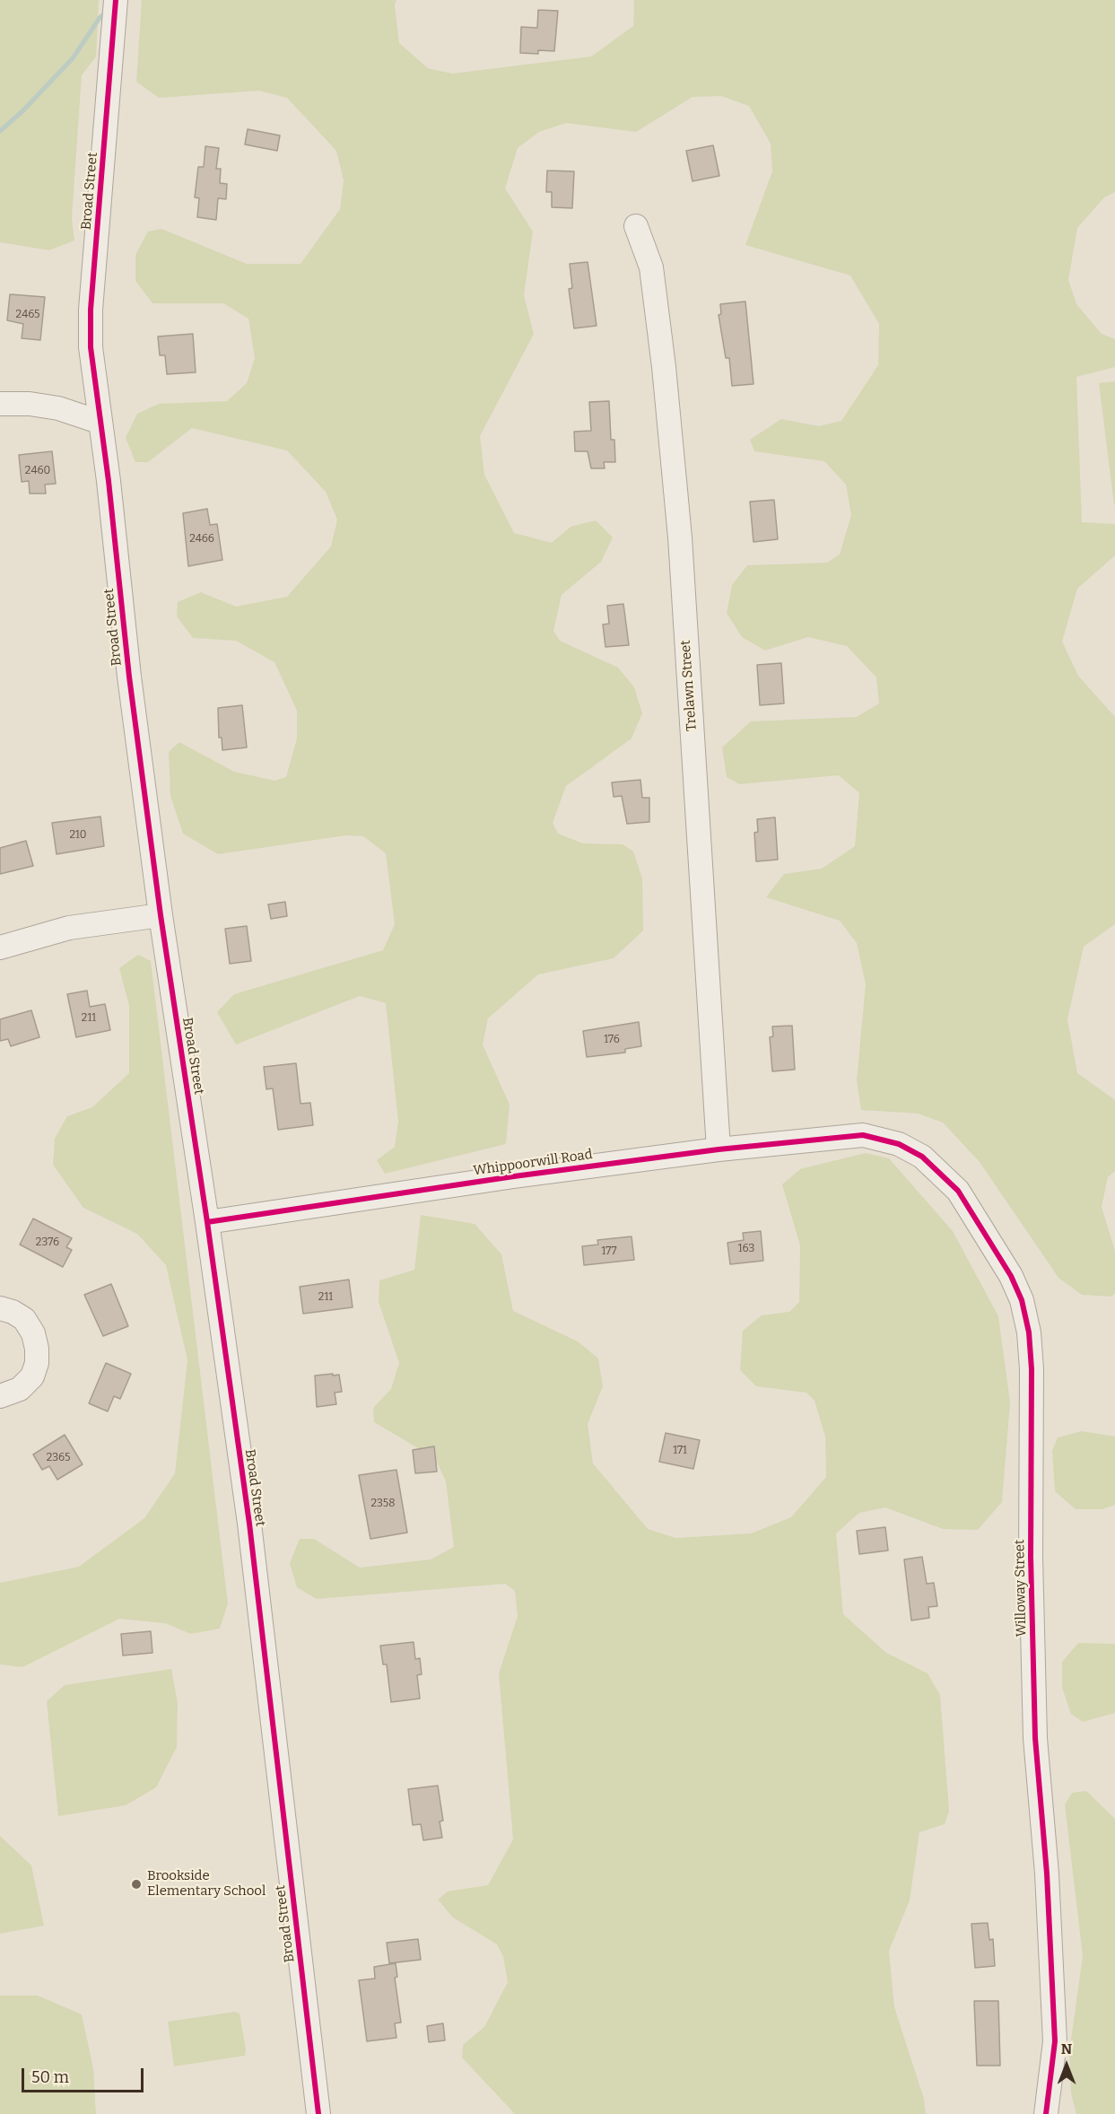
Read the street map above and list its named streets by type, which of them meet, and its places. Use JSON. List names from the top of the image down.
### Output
{
  "streets": {
    "street": [
      "Broad Street",
      "Trelawn Street",
      "Whippoorwill Road",
      "Willoway Street"
    ]
  },
  "crossings": [
    ["Broad Street", "Whippoorwill Road"],
    ["Trelawn Street", "Whippoorwill Road"],
    ["Whippoorwill Road", "Willoway Street"]
  ],
  "places": ["Brookside Elementary School"],
  "house_numbers": [
    "2465",
    "2460",
    "2466",
    "210",
    "211",
    "176",
    "2376",
    "163",
    "177",
    "211",
    "171",
    "2365",
    "2358"
  ],
  "scale_bar": "50 m",
  "north": "top"
}
